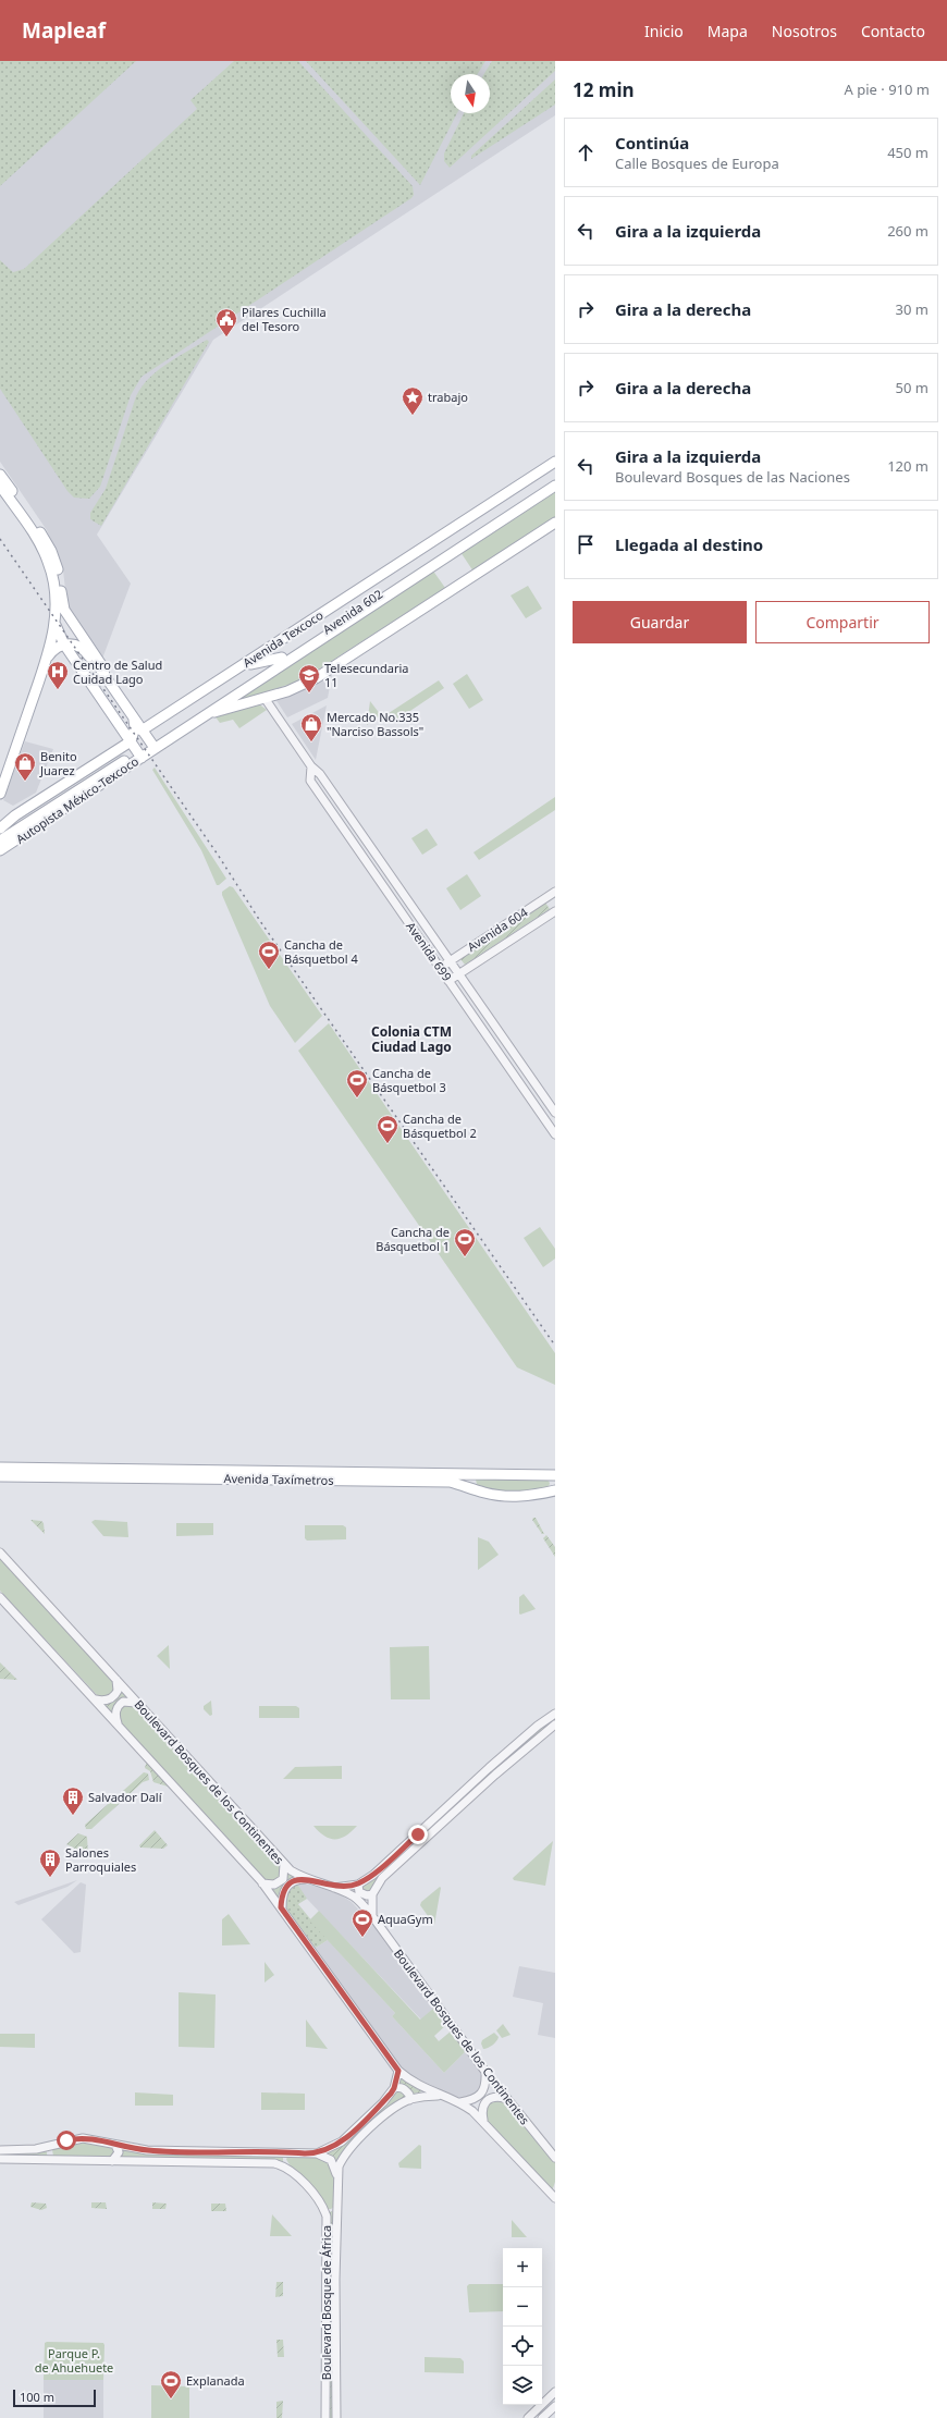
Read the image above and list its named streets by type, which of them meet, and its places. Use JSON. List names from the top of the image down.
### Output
{
  "streets": {
    "main road": [
      "Avenida 602",
      "Avenida Texcoco",
      "Autopista México-Texcoco",
      "Avenida Taxímetros"
    ],
    "street": [
      "Avenida 604",
      "Avenida 699",
      "Boulevard Bosques de los Continentes",
      "Boulevard Bosque de África"
    ]
  },
  "crossings": [
    ["Avenida 602", "Autopista México-Texcoco"],
    ["Avenida 602", "Avenida 699"],
    ["Avenida 604", "Avenida 699"]
  ],
  "districts": ["Colonia CTM Ciudad Lago"],
  "parks": ["Parque P. de Ahuehuete"],
  "places": {
    "public building": ["Pilares Cuchilla del Tesoro"],
    "place": ["trabajo"],
    "hospital": ["Centro de Salud Cuidad Lago"],
    "school or university": ["Telesecundaria 11"],
    "shop": ["Mercado No.335 \"Narciso Bassols\"", "Benito Juarez"],
    "sports": [
      "Cancha de Básquetbol 4",
      "Cancha de Básquetbol 3",
      "Cancha de Básquetbol 2",
      "Cancha de Básquetbol 1",
      "AquaGym",
      "Explanada"
    ],
    "building": ["Salvador Dalí", "Salones Parroquiales"]
  },
  "scale_bar": "100 m",
  "north": "bottom",
  "page": {
    "header": "Mapleaf",
    "nav": [
      "Inicio",
      "Mapa",
      "Nosotros",
      "Contacto"
    ],
    "heading": ["12 min", "A pie · 910 m"],
    "list": [
      ["Continúa", "Calle Bosques de Europa", "450 m"],
      ["Gira a la izquierda", "260 m"],
      ["Gira a la derecha", "30 m"],
      ["Gira a la derecha", "50 m"],
      ["Gira a la izquierda", "Boulevard Bosques de las Naciones", "120 m"],
      "Llegada al destino"
    ],
    "buttons": ["Guardar", "Compartir"],
    "map_buttons": ["+", "−"],
    "scale": "100 m"
  }
}
